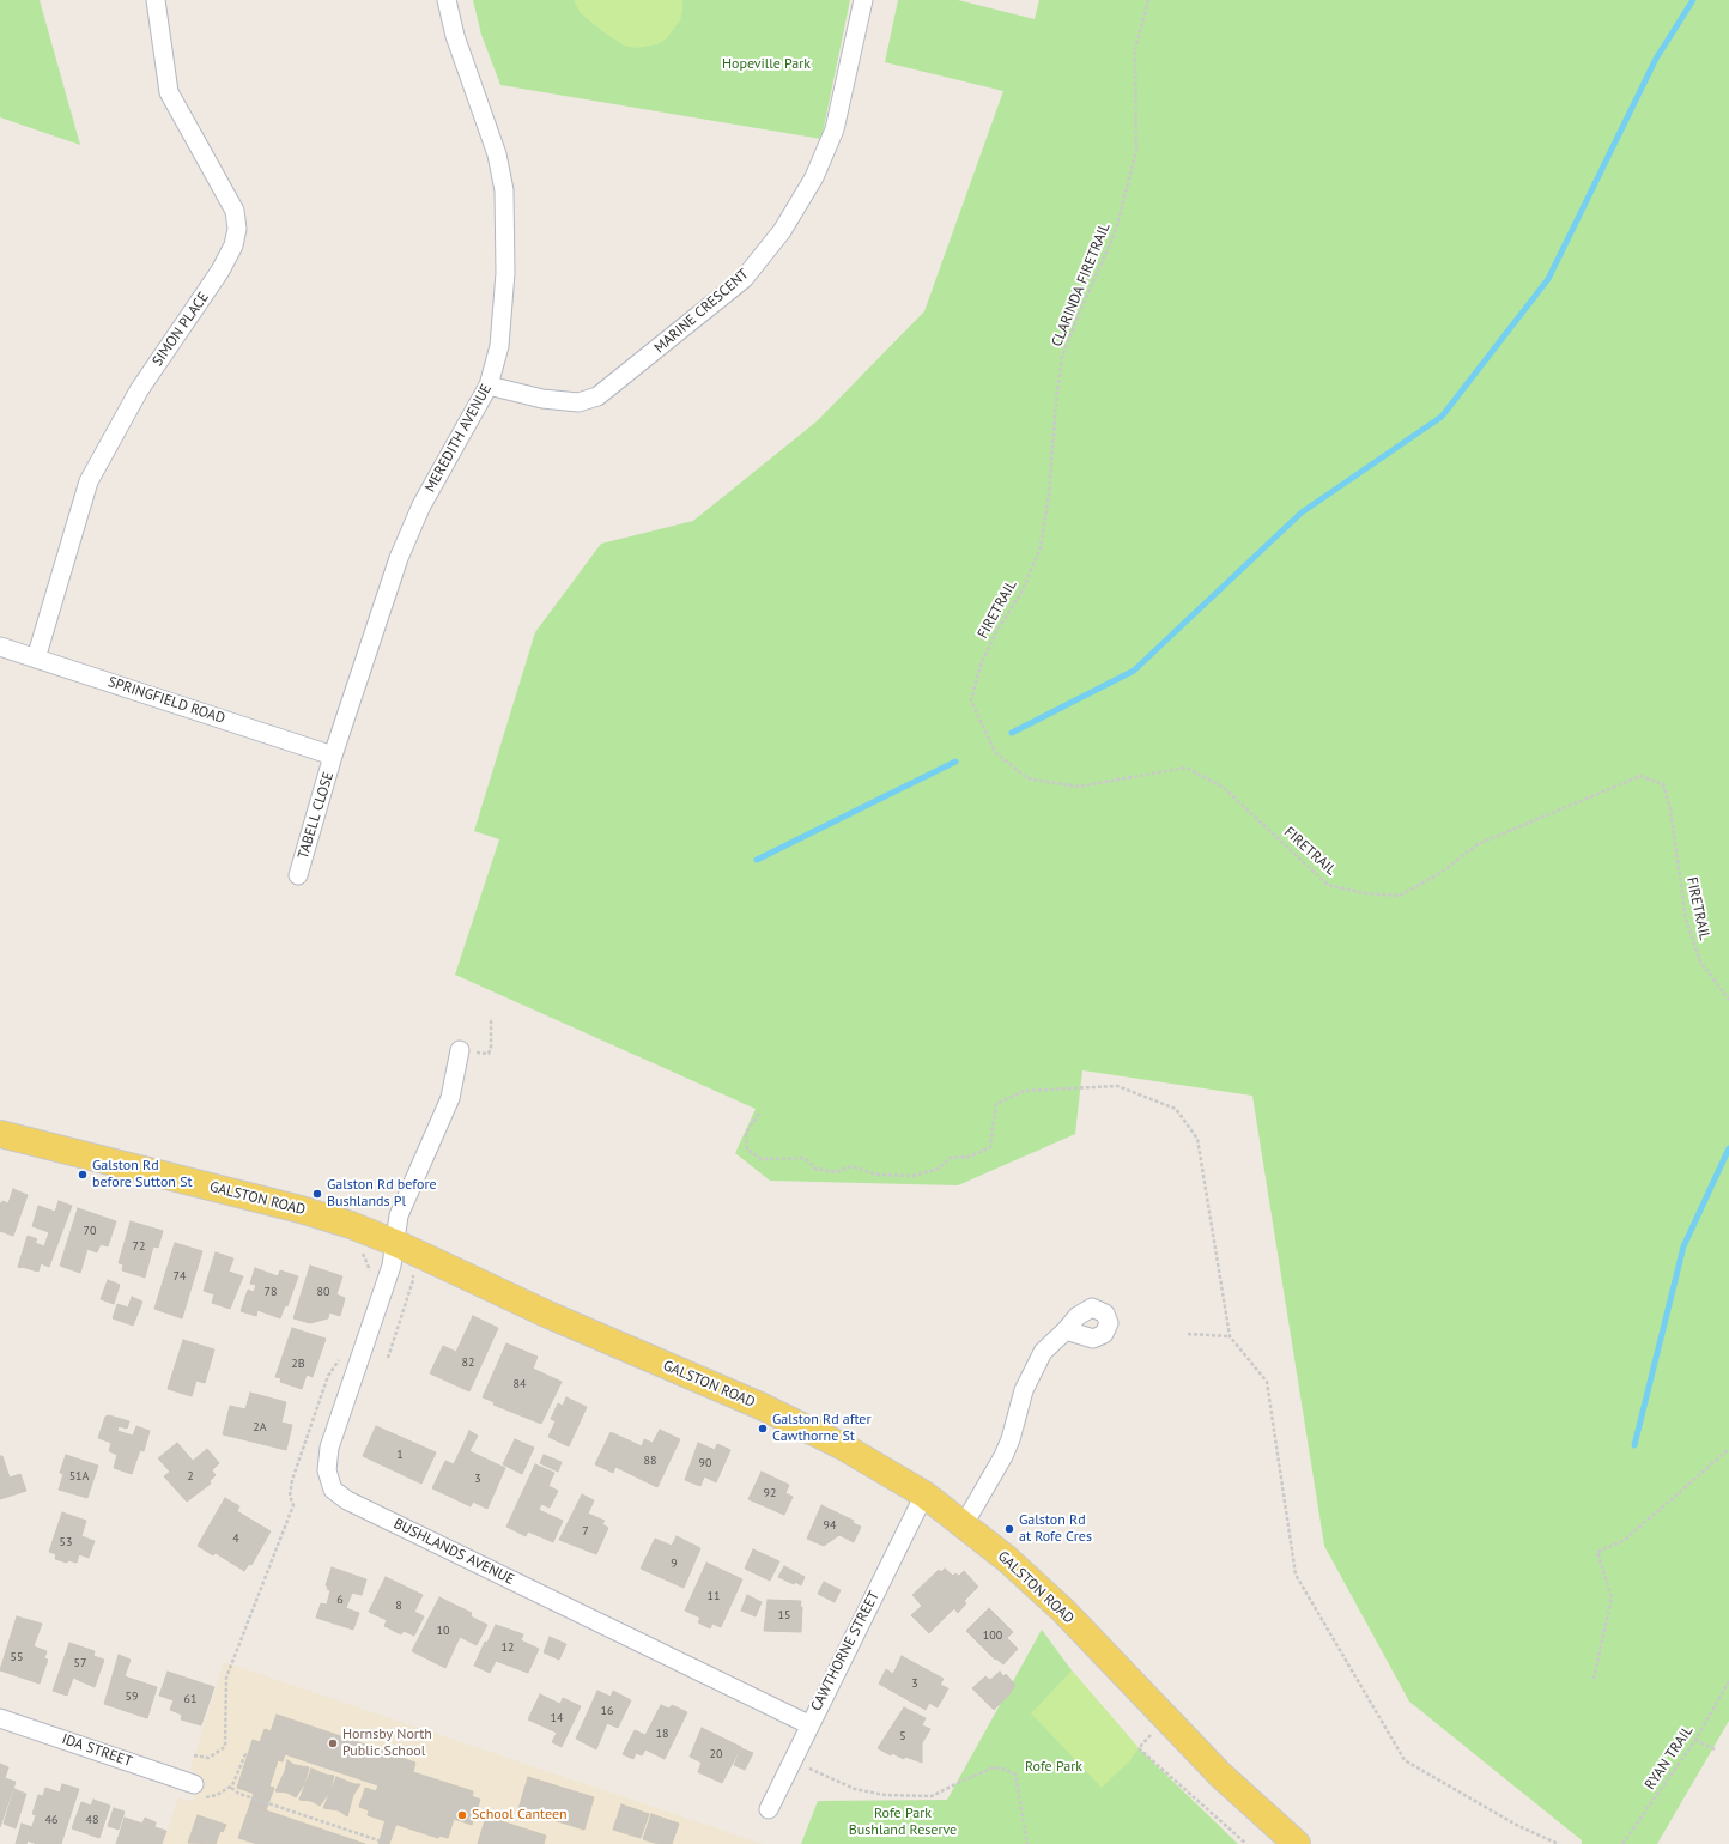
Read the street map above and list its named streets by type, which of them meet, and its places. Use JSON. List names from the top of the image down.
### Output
{
  "streets": {
    "main road": ["GALSTON ROAD"],
    "street": [
      "MARINE CRESCENT",
      "SIMON PLACE",
      "MEREDITH AVENUE",
      "SPRINGFIELD ROAD",
      "TABELL CLOSE",
      "BUSHLANDS AVENUE",
      "CAWTHORNE STREET",
      "IDA STREET"
    ],
    "path": ["CLARINDA FIRETRAIL", "FIRETRAIL", "RYAN TRAIL"]
  },
  "crossings": [
    ["CLARINDA FIRETRAIL", "FIRETRAIL"],
    ["MARINE CRESCENT", "MEREDITH AVENUE"],
    ["SIMON PLACE", "SPRINGFIELD ROAD"],
    ["MEREDITH AVENUE", "SPRINGFIELD ROAD"],
    ["MEREDITH AVENUE", "TABELL CLOSE"],
    ["SPRINGFIELD ROAD", "TABELL CLOSE"],
    ["GALSTON ROAD", "BUSHLANDS AVENUE"],
    ["GALSTON ROAD", "CAWTHORNE STREET"],
    ["BUSHLANDS AVENUE", "CAWTHORNE STREET"]
  ],
  "parks": ["Hopeville Park", "Rofe Park", "Rofe Park Bushland Reserve"],
  "places": [
    "Galston Rd before Sutton St",
    "Galston Rd before Bushlands Pl",
    "Galston Rd after Cawthorne St",
    "Galston Rd at Rofe Cres",
    "Hornsby North Public School",
    "School Canteen"
  ],
  "house_numbers": [
    "70",
    "72",
    "74",
    "78",
    "80",
    "82",
    "2B",
    "84",
    "2A",
    "1",
    "88",
    "90",
    "51A",
    "2",
    "3",
    "92",
    "94",
    "7",
    "4",
    "53",
    "9",
    "11",
    "6",
    "8",
    "15",
    "10",
    "100",
    "12",
    "55",
    "57",
    "3",
    "59",
    "61",
    "16",
    "14",
    "18",
    "5",
    "20",
    "46",
    "48"
  ]
}
